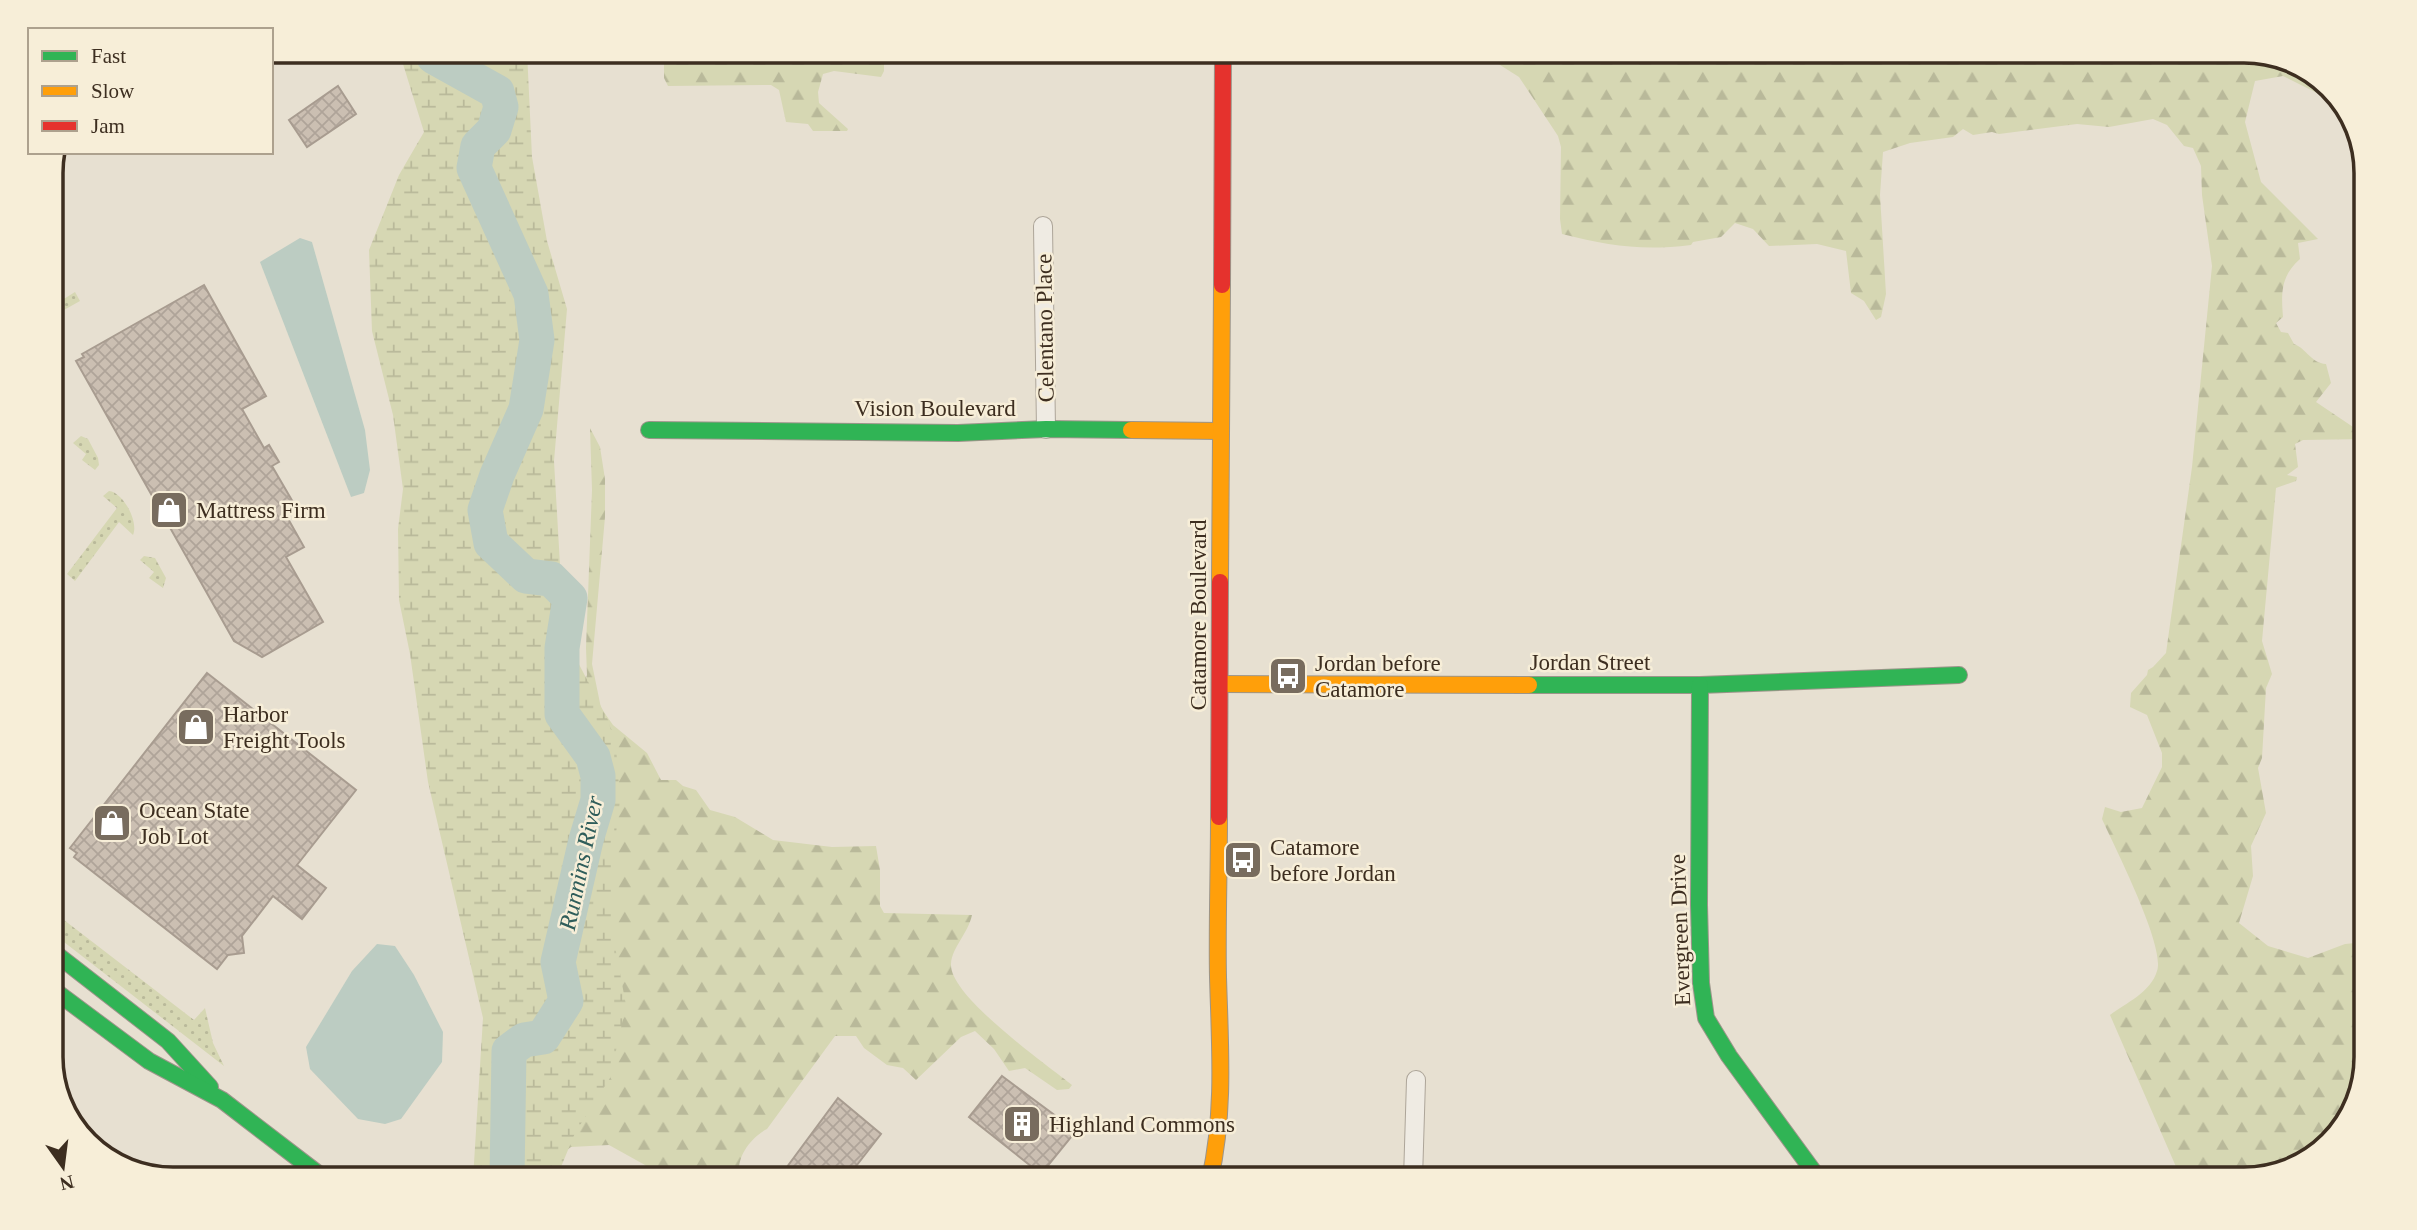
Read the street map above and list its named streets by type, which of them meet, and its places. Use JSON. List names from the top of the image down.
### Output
{
  "streets": {
    "street": [
      "Celentano Place",
      "Vision Boulevard",
      "Catamore Boulevard",
      "Jordan Street",
      "Evergreen Drive"
    ]
  },
  "crossings": [
    ["Celentano Place", "Vision Boulevard"],
    ["Vision Boulevard", "Catamore Boulevard"],
    ["Catamore Boulevard", "Jordan Street"],
    ["Jordan Street", "Evergreen Drive"]
  ],
  "water": ["Runnins River"],
  "places": {
    "shop": ["Mattress Firm", "Harbor Freight Tools", "Ocean State Job Lot"],
    "bus stop": ["Jordan before Catamore", "Catamore before Jordan"],
    "building": ["Highland Commons"]
  },
  "legend": ["Fast", "Slow", "Jam"],
  "north": "bottom"
}
